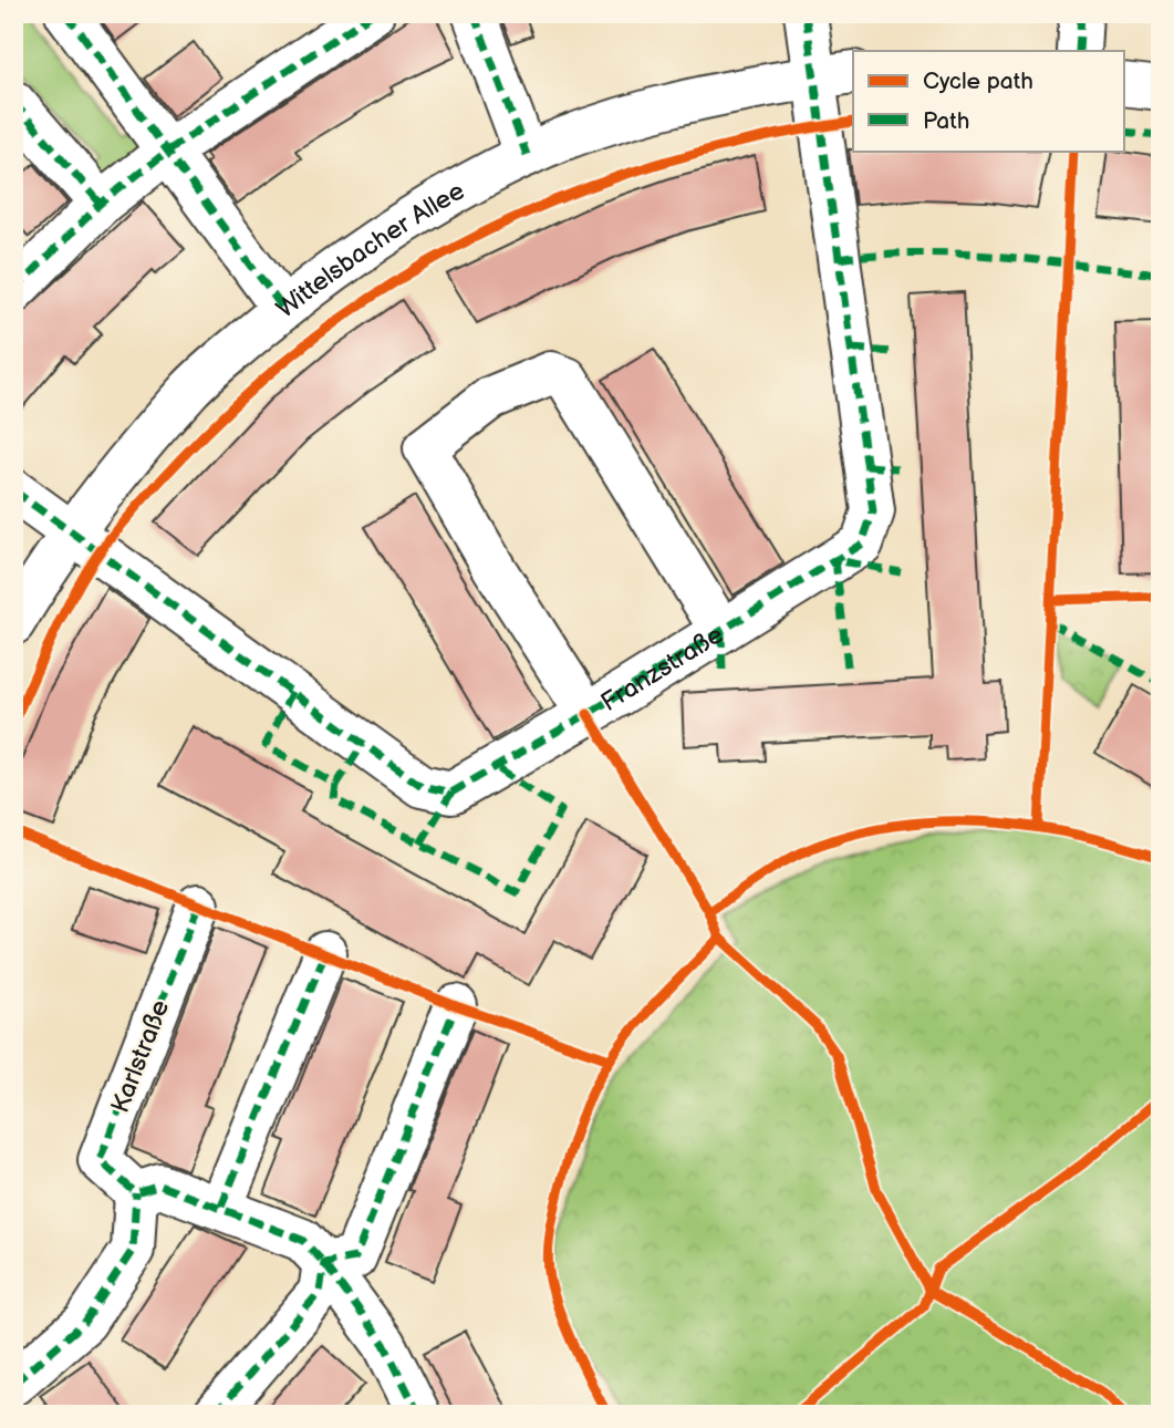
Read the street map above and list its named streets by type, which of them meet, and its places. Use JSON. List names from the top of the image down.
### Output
{
  "streets": {
    "street": ["Wittelsbacher Allee", "Franzstraße", "Karlstraße"]
  },
  "crossings": [
    ["Wittelsbacher Allee", "Franzstraße"]
  ],
  "legend": ["Cycle path", "Path"]
}
